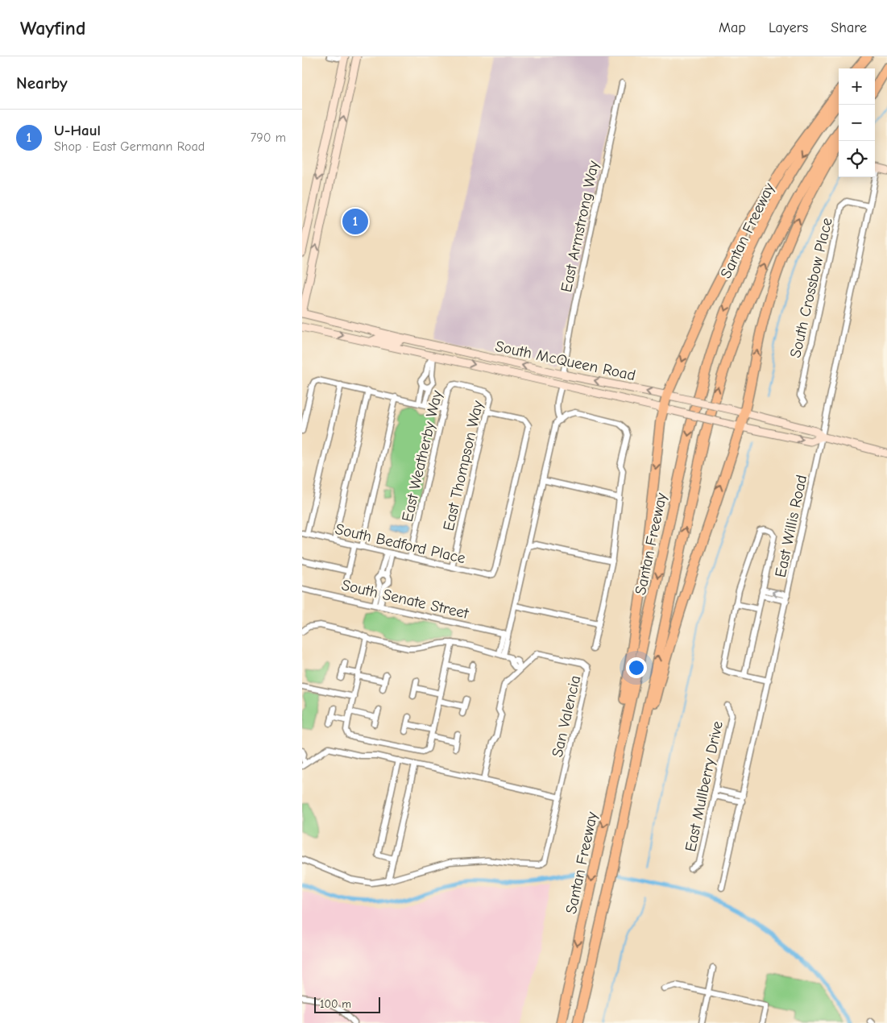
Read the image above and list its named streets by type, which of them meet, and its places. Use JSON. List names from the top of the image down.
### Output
{
  "streets": {
    "highway": ["Santan Freeway"],
    "main road": ["South McQueen Road"],
    "street": [
      "East Armstrong Way",
      "South Crossbow Place",
      "East Weatherby Way",
      "East Thompson Way",
      "East Willis Road",
      "South Bedford Place",
      "South Senate Street",
      "San Valencia",
      "East Mullberry Drive"
    ]
  },
  "crossings": [
    ["East Armstrong Way", "South McQueen Road"],
    ["South Crossbow Place", "East Willis Road"],
    ["South McQueen Road", "East Willis Road"],
    ["East Weatherby Way", "East Thompson Way"],
    ["East Weatherby Way", "South Bedford Place"],
    ["East Thompson Way", "South Bedford Place"]
  ],
  "scale_bar": "100 m",
  "page": {
    "header": "Wayfind",
    "nav": ["Map", "Layers", "Share"],
    "heading": "Nearby",
    "map_buttons": ["+", "−"],
    "list": [
      {
        "mark": "1",
        "name": "U-Haul",
        "note": "Shop · East Germann Road",
        "value": "790 m"
      }
    ],
    "pins": "1",
    "scale": "100 m"
  }
}
